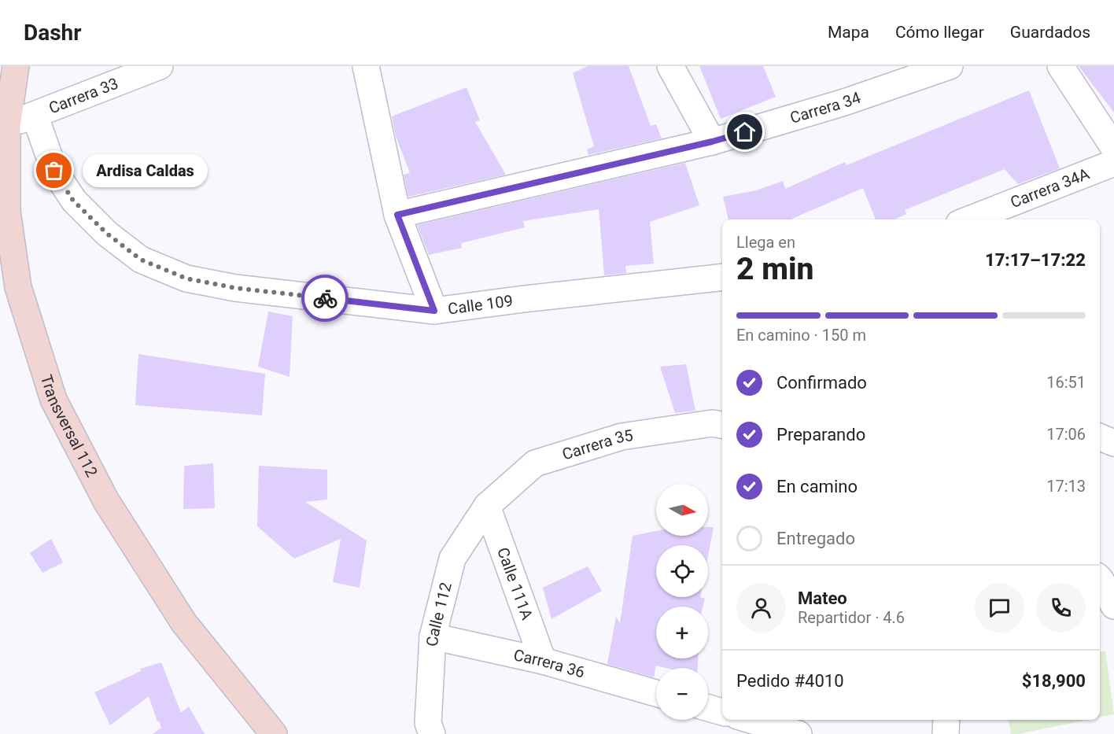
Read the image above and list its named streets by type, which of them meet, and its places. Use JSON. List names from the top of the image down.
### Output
{
  "streets": {
    "main road": ["Transversal 112"],
    "street": [
      "Carrera 33",
      "Carrera 34",
      "Carrera 34A",
      "Calle 109",
      "Carrera 35",
      "Calle 111A",
      "Calle 112",
      "Carrera 36"
    ]
  },
  "crossings": [
    ["Carrera 33", "Calle 109"],
    ["Carrera 33", "Transversal 112"],
    ["Carrera 35", "Calle 111A"],
    ["Carrera 35", "Calle 112"],
    ["Calle 111A", "Calle 112"],
    ["Calle 111A", "Carrera 36"],
    ["Calle 112", "Carrera 36"]
  ],
  "places": ["Ardisa Caldas"],
  "north": "right",
  "page": {
    "header": "Dashr",
    "nav": ["Mapa", "Cómo llegar", "Guardados"],
    "bubble": "Ardisa Caldas",
    "heading": ["2 min", "Llega en", "17:17–17:22"],
    "panel": [
      "Mateo",
      "Repartidor · 4.6",
      "Pedido #4010",
      "$18,900"
    ],
    "bar": "En camino · 150 m",
    "list": [
      ["Confirmado", "16:51"],
      ["Preparando", "17:06"],
      ["En camino", "17:13"],
      "Entregado"
    ],
    "map_buttons": ["+", "−"]
  }
}
